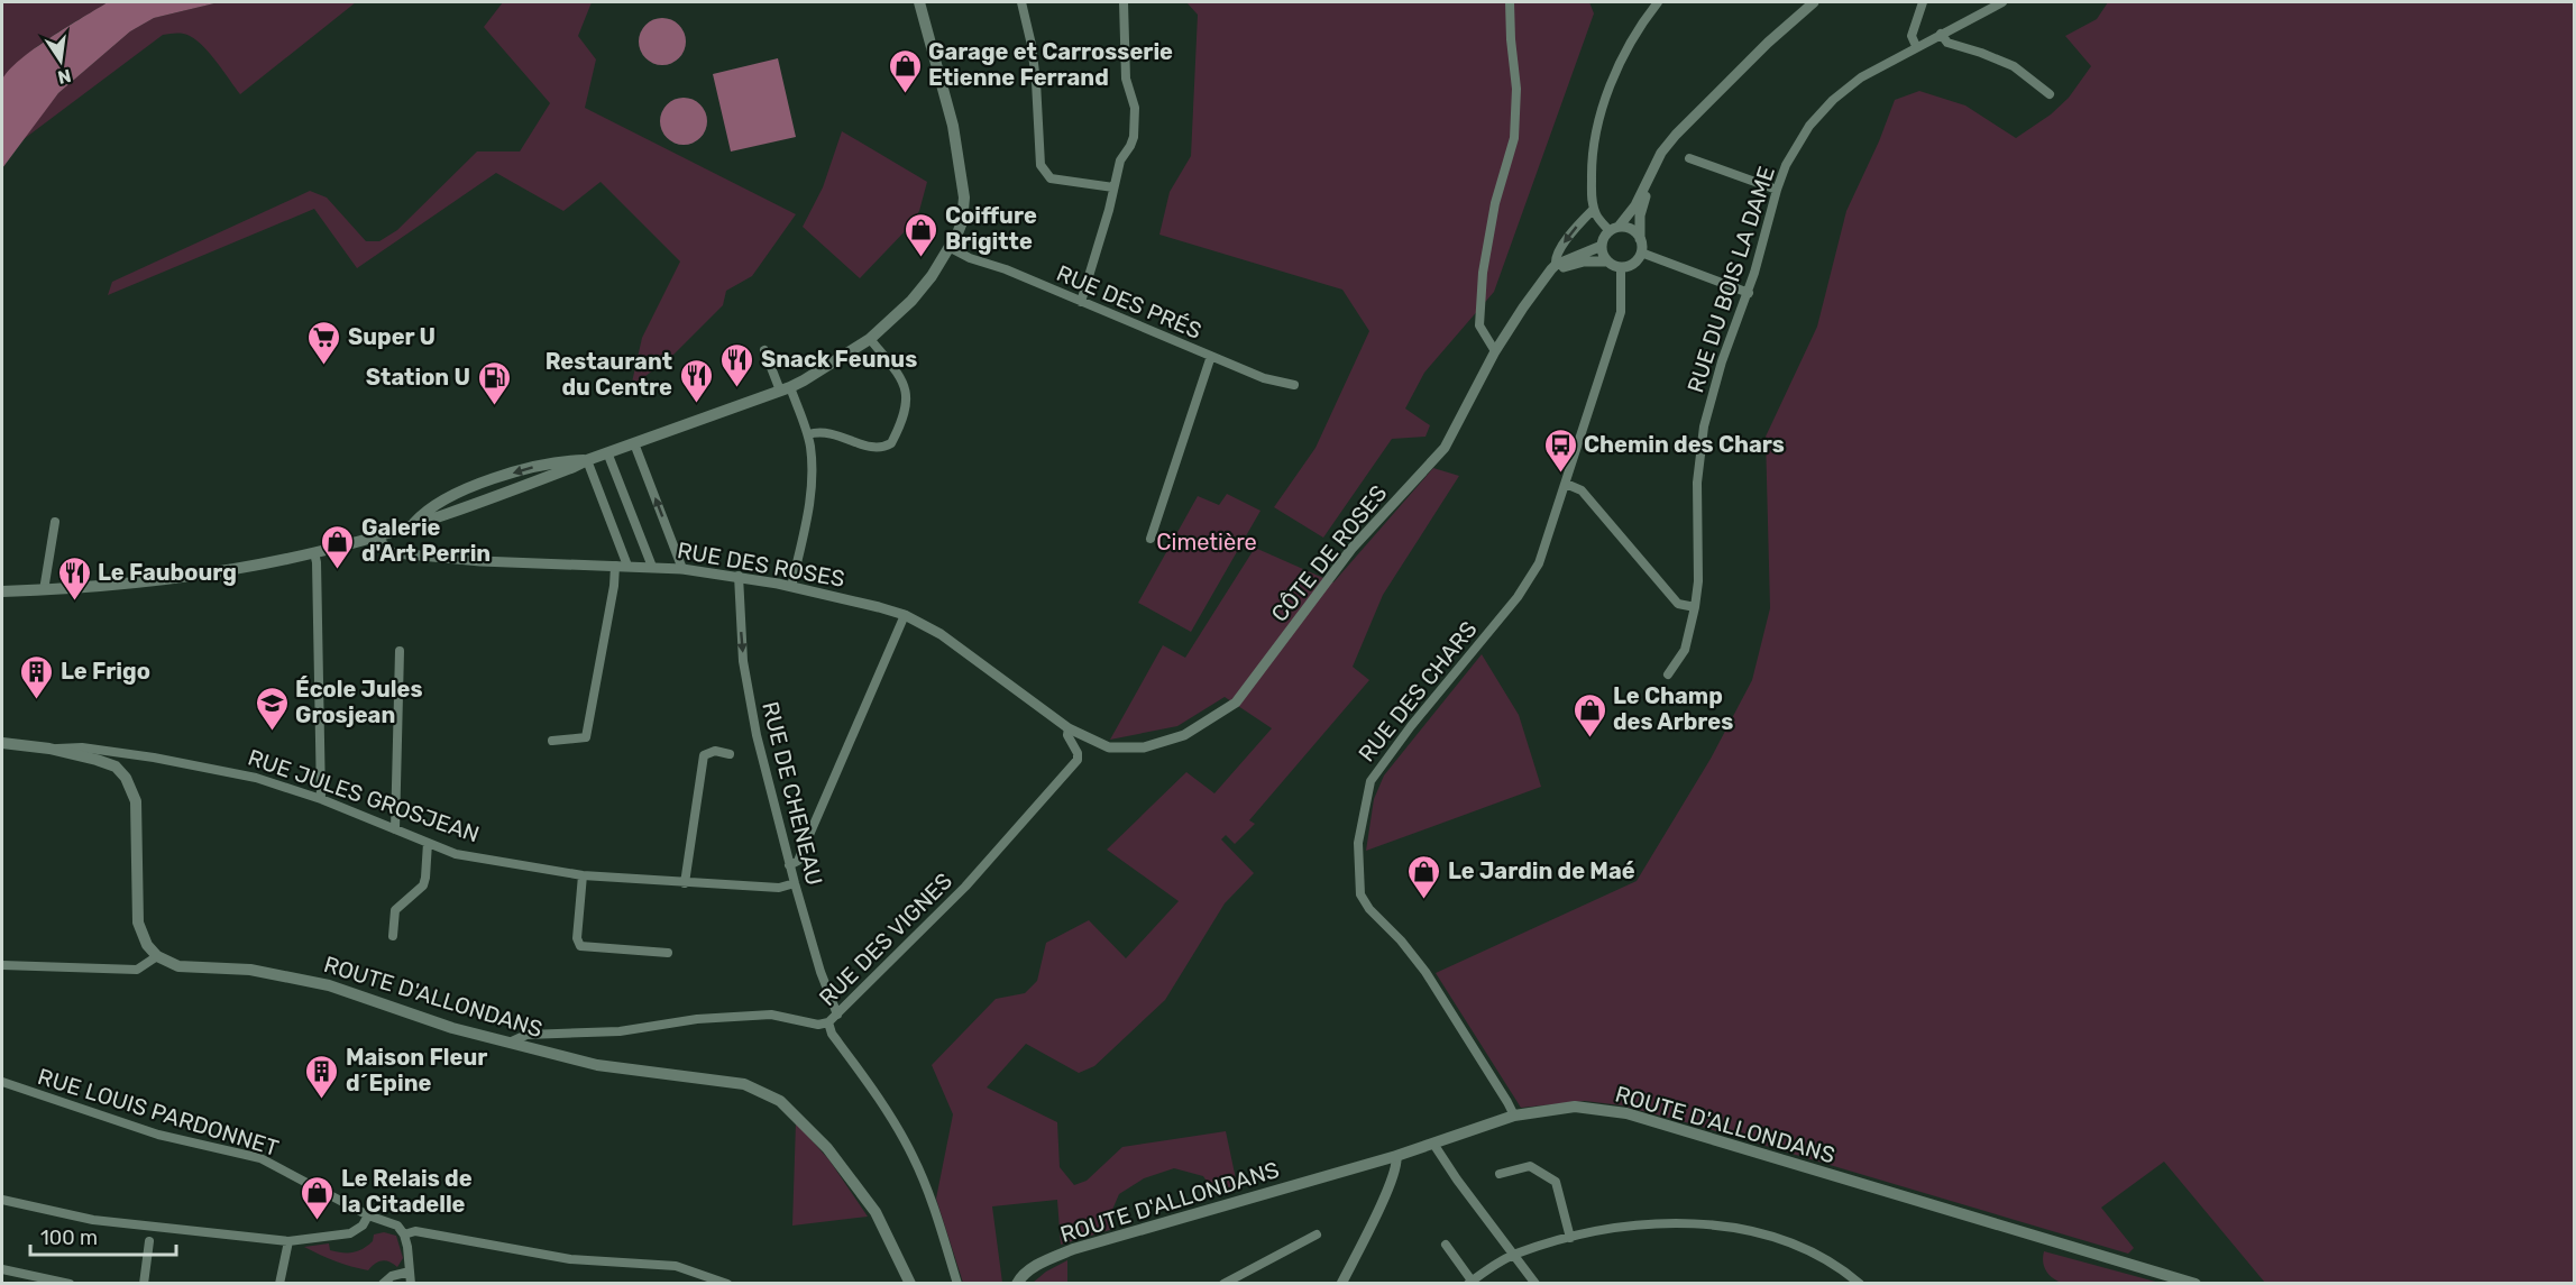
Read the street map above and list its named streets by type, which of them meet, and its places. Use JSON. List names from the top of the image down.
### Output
{
  "streets": {
    "main road": ["RUE JULES GROSJEAN", "ROUTE D'ALLONDANS"],
    "street": [
      "RUE DU BOIS LA DAME",
      "RUE DES PRÉS",
      "CÔTE DE ROSES",
      "RUE DES ROSES",
      "RUE DES CHARS",
      "RUE DE CHENEAU",
      "RUE DES VIGNES",
      "RUE LOUIS PARDONNET"
    ]
  },
  "crossings": [
    ["CÔTE DE ROSES", "RUE DES ROSES"],
    ["CÔTE DE ROSES", "RUE DES CHARS"],
    ["CÔTE DE ROSES", "RUE DES VIGNES"],
    ["RUE DES ROSES", "RUE DE CHENEAU"],
    ["RUE DES ROSES", "RUE DES VIGNES"],
    ["RUE DES CHARS", "ROUTE D'ALLONDANS"],
    ["RUE DE CHENEAU", "RUE JULES GROSJEAN"],
    ["RUE DE CHENEAU", "RUE DES VIGNES"],
    ["RUE DES VIGNES", "ROUTE D'ALLONDANS"]
  ],
  "one_way": ["RUE DE CHENEAU"],
  "parks": ["Cimetière"],
  "places": {
    "shop": [
      "Garage et Carrosserie Etienne Ferrand",
      "Coiffure Brigitte",
      "Galerie d'Art Perrin",
      "Le Champ des Arbres",
      "Le Jardin de Maé",
      "Le Relais de la Citadelle"
    ],
    "supermarket": ["Super U"],
    "restaurant": ["Snack Feunus", "Restaurant du Centre", "Le Faubourg"],
    "fuel station": ["Station U"],
    "bus stop": ["Chemin des Chars"],
    "building": ["Le Frigo", "Maison Fleur d´Epine"],
    "school or university": ["École Jules Grosjean"]
  },
  "scale_bar": "100 m",
  "north": "bottom"
}
